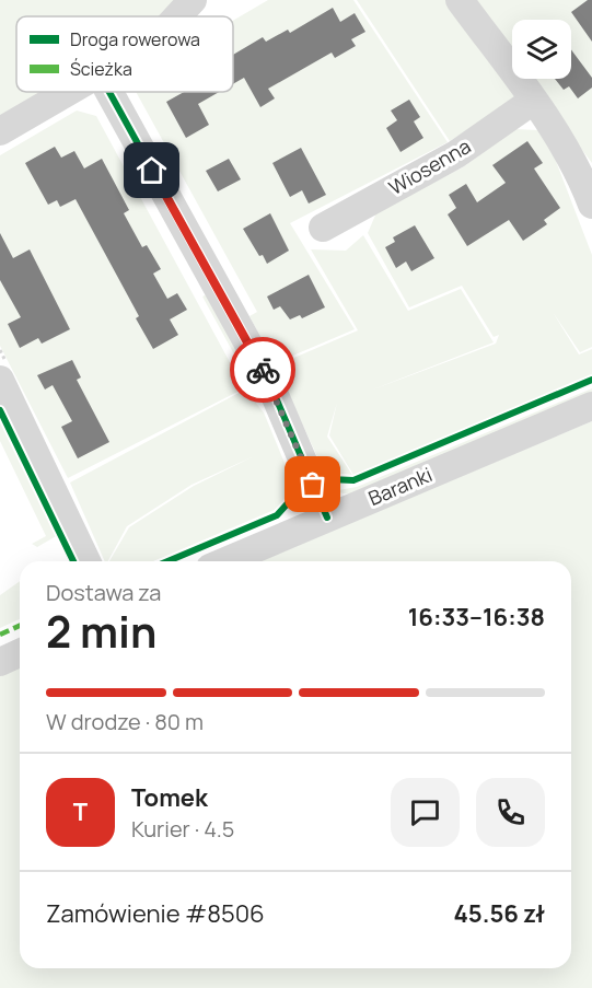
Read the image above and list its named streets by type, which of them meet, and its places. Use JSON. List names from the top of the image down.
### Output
{
  "streets": {
    "street": ["Wiosenna", "Baranki"]
  },
  "legend": ["Droga rowerowa", "Ścieżka"],
  "page": {
    "heading": ["2 min", "Dostawa za", "16:33–16:38"],
    "panel": [
      "Tomek",
      "Kurier · 4.5",
      "Zamówienie #8506",
      "45.56 zł"
    ],
    "bar": "W drodze · 80 m",
    "round": "T"
  }
}
